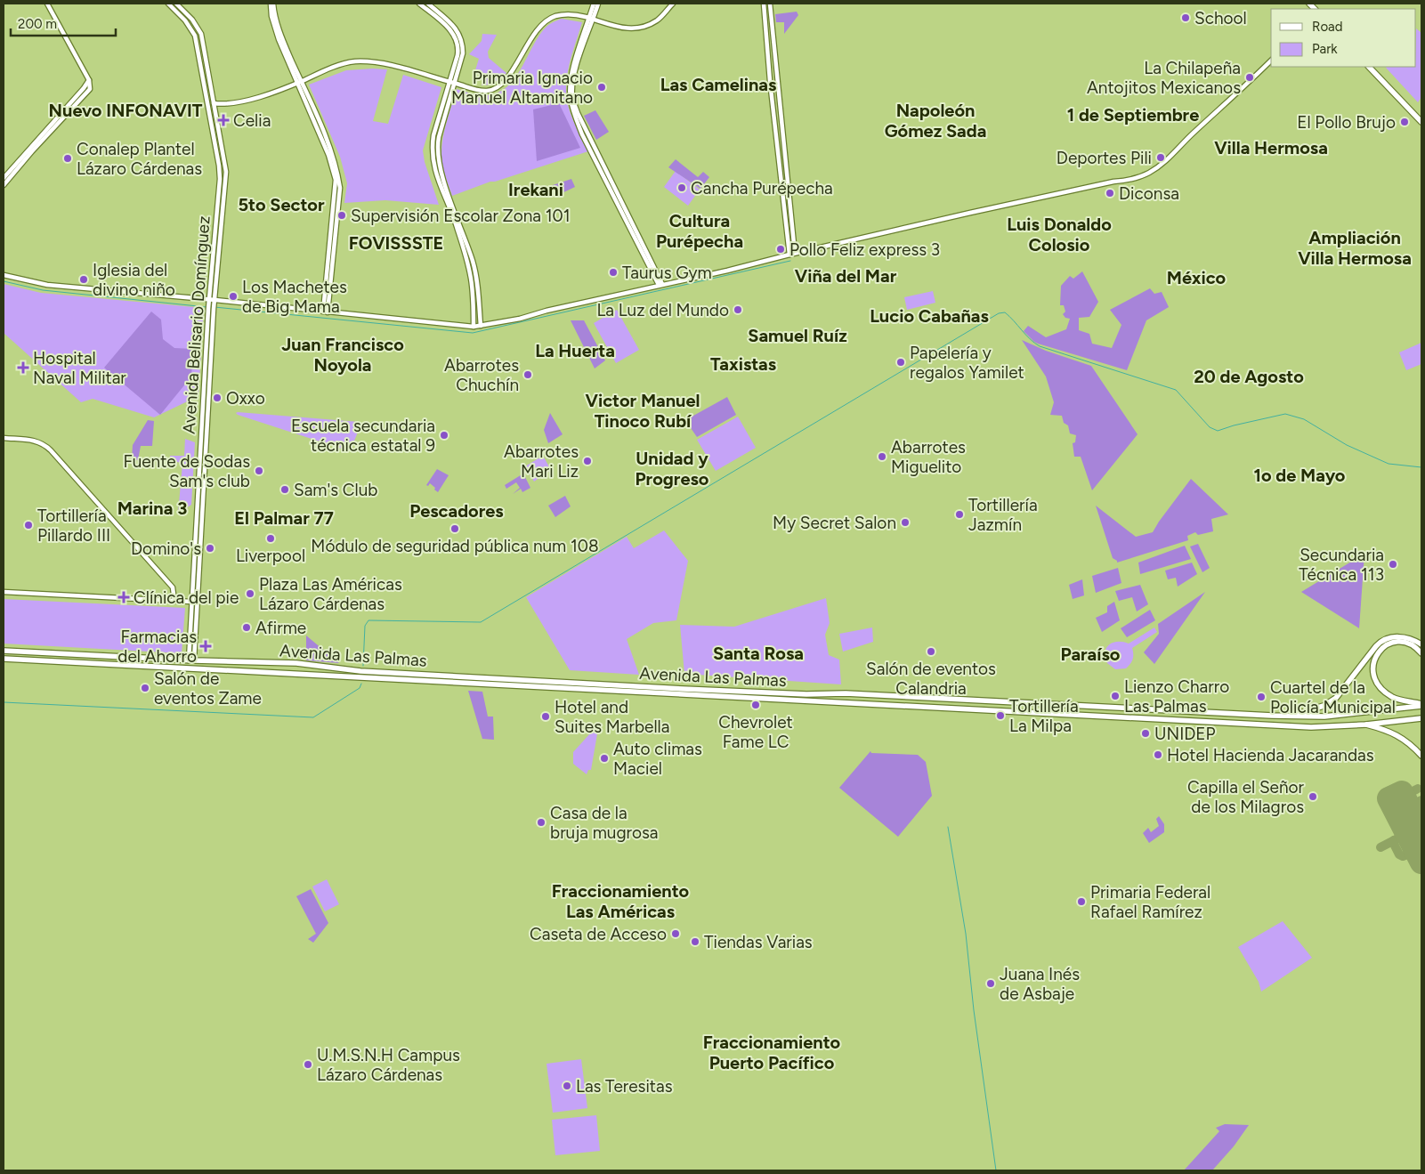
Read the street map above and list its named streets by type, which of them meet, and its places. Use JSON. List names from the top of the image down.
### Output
{
  "streets": {
    "main road": ["Avenida Las Palmas"],
    "street": ["Avenida Belisario Domínguez"]
  },
  "crossings": [
    ["Avenida Belisario Domínguez", "Avenida Las Palmas"]
  ],
  "districts": [
    "Las Camelinas",
    "Nuevo INFONAVIT",
    "Napoleón Gómez Sada",
    "1 de Septiembre",
    "Villa Hermosa",
    "Irekani",
    "5to Sector",
    "Cultura Purépecha",
    "Luis Donaldo Colosio",
    "Ampliación Villa Hermosa",
    "FOVISSSTE",
    "Viña del Mar",
    "México",
    "Lucio Cabañas",
    "Samuel Ruíz",
    "Juan Francisco Noyola",
    "La Huerta",
    "Taxistas",
    "20 de Agosto",
    "Victor Manuel Tinoco Rubí",
    "Unidad y Progreso",
    "1o de Mayo",
    "Marina 3",
    "Pescadores",
    "El Palmar 77",
    "Santa Rosa",
    "Paraíso",
    "Fraccionamiento Las Américas",
    "Fraccionamiento Puerto Pacífico"
  ],
  "places": {
    "other": [
      "School",
      "La Chilapeña Antojitos Mexicanos",
      "Primaria Ignacio Manuel Altamitano",
      "El Pollo Brujo",
      "Deportes Pili",
      "Conalep Plantel Lázaro Cárdenas",
      "Cancha Purépecha",
      "Diconsa",
      "Supervisión Escolar Zona 101",
      "Pollo Feliz express 3",
      "Taurus Gym",
      "Iglesia del divino niño",
      "Los Machetes de Big Mama",
      "La Luz del Mundo",
      "Papelería y regalos Yamilet",
      "Abarrotes Chuchín",
      "Oxxo",
      "Escuela secundaria técnica estatal 9",
      "Abarrotes Miguelito",
      "Abarrotes Mari Liz",
      "Fuente de Sodas Sam's club",
      "Sam's Club",
      "Tortillería Jazmín",
      "My Secret Salon",
      "Tortillería Pillardo III",
      "Módulo de seguridad pública num 108",
      "Liverpool",
      "Domino's",
      "Secundaria Técnica 113",
      "Plaza Las Américas Lázaro Cárdenas",
      "Afirme",
      "Salón de eventos Calandria",
      "Salón de eventos Zame",
      "Lienzo Charro Las Palmas",
      "Cuartel de la Policía Municipal",
      "Chevrolet Fame LC",
      "Tortillería La Milpa",
      "Hotel and Suites Marbella",
      "UNIDEP",
      "Hotel Hacienda Jacarandas",
      "Auto climas Maciel",
      "Capilla el Señor de los Milagros",
      "Casa de la bruja mugrosa",
      "Primaria Federal Rafael Ramírez",
      "Caseta de Acceso",
      "Tiendas Varias",
      "Juana Inés de Asbaje",
      "U.M.S.N.H Campus Lázaro Cárdenas",
      "Las Teresitas"
    ],
    "health": [
      "Celia",
      "Hospital Naval Militar",
      "Clínica del pie",
      "Farmacias del Ahorro"
    ]
  },
  "legend": ["Road", "Park"],
  "scale_bar": "200 m"
}
